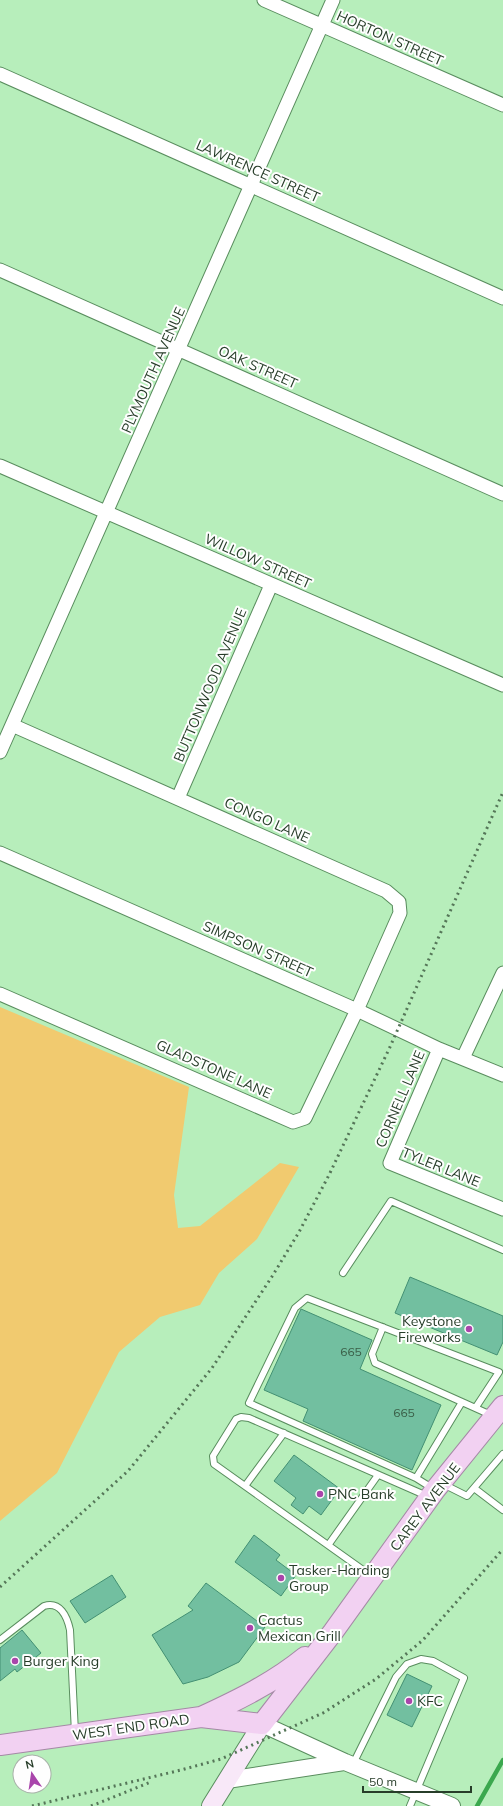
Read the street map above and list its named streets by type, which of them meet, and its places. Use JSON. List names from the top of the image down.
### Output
{
  "streets": {
    "main road": ["CAREY AVENUE", "WEST END ROAD"],
    "street": [
      "HORTON STREET",
      "LAWRENCE STREET",
      "OAK STREET",
      "PLYMOUTH AVENUE",
      "WILLOW STREET",
      "BUTTONWOOD AVENUE",
      "CONGO LANE",
      "SIMPSON STREET",
      "GLADSTONE LANE",
      "CORNELL LANE",
      "TYLER LANE"
    ]
  },
  "crossings": [
    ["HORTON STREET", "PLYMOUTH AVENUE"],
    ["LAWRENCE STREET", "PLYMOUTH AVENUE"],
    ["OAK STREET", "PLYMOUTH AVENUE"],
    ["PLYMOUTH AVENUE", "WILLOW STREET"],
    ["PLYMOUTH AVENUE", "CONGO LANE"],
    ["WILLOW STREET", "BUTTONWOOD AVENUE"],
    ["BUTTONWOOD AVENUE", "CONGO LANE"],
    ["CONGO LANE", "SIMPSON STREET"],
    ["CONGO LANE", "GLADSTONE LANE"],
    ["SIMPSON STREET", "GLADSTONE LANE"],
    ["SIMPSON STREET", "CORNELL LANE"],
    ["CORNELL LANE", "TYLER LANE"],
    ["CAREY AVENUE", "WEST END ROAD"]
  ],
  "places": [
    "Keystone Fireworks",
    "PNC Bank",
    "Tasker-Harding Group",
    "Cactus Mexican Grill",
    "Burger King",
    "KFC"
  ],
  "house_numbers": ["665", "665"],
  "scale_bar": "50 m",
  "north": "top"
}
